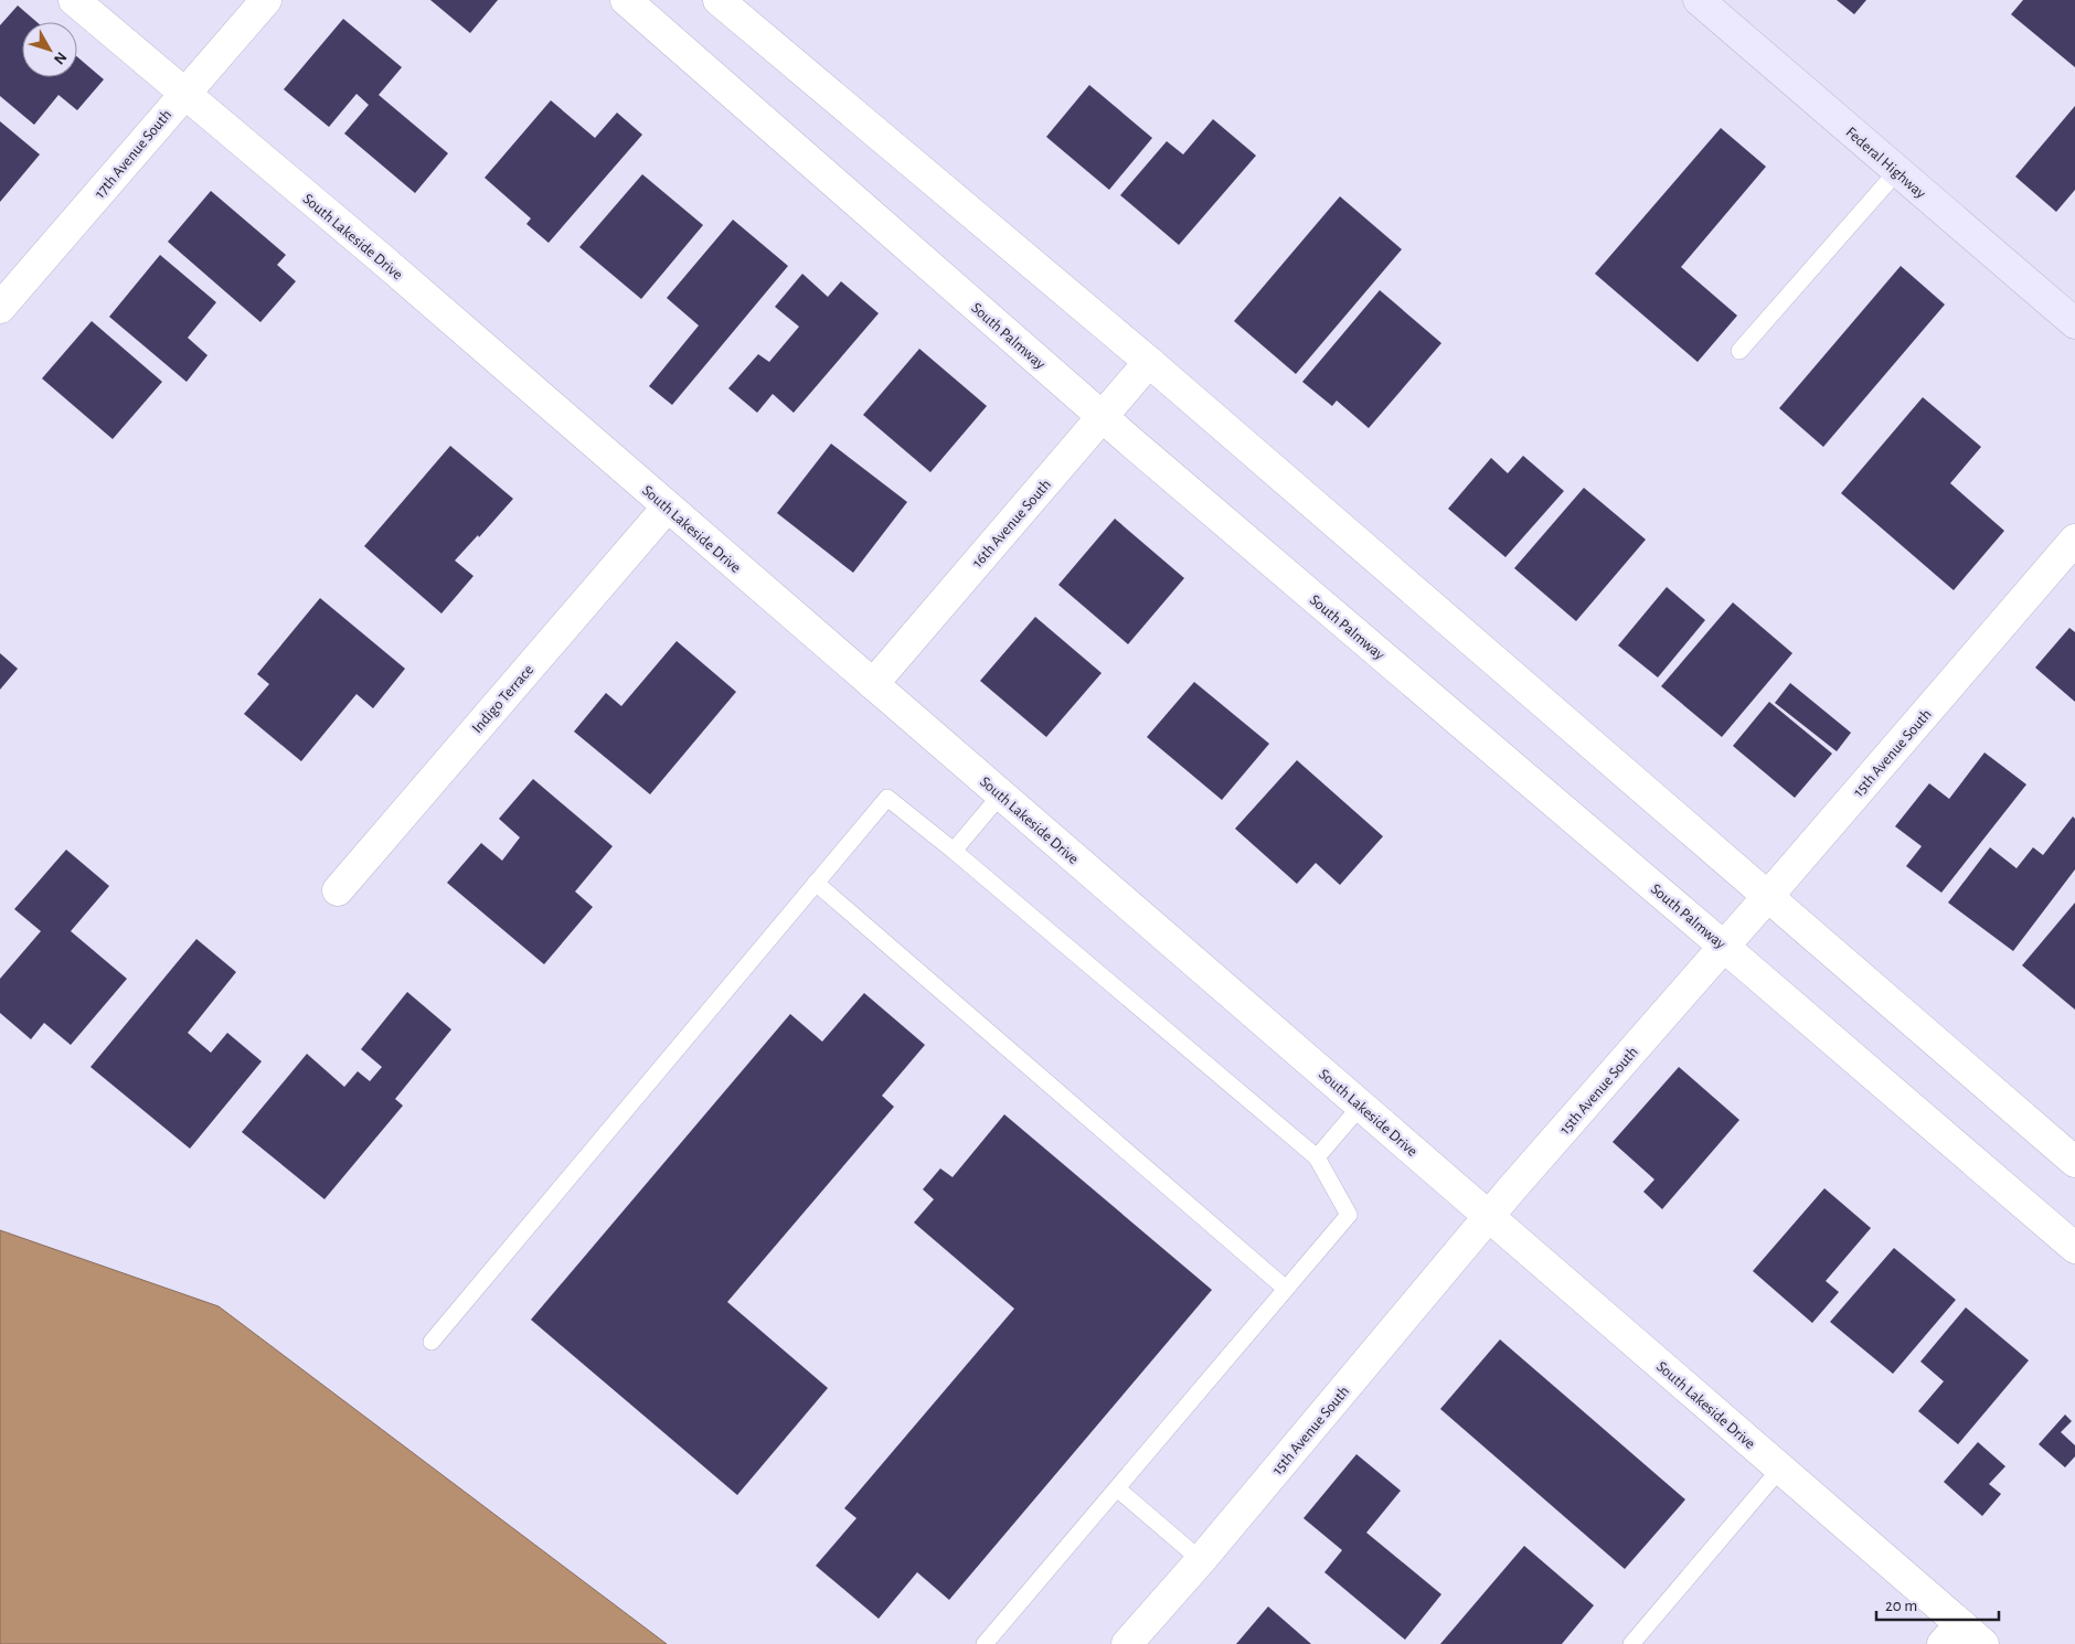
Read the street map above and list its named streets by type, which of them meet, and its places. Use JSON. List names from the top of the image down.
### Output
{
  "streets": {
    "main road": ["Federal Highway"],
    "street": [
      "17th Avenue South",
      "South Lakeside Drive",
      "South Palmway",
      "16th Avenue South",
      "Indigo Terrace",
      "15th Avenue South"
    ]
  },
  "crossings": [
    ["17th Avenue South", "South Lakeside Drive"],
    ["South Lakeside Drive", "16th Avenue South"],
    ["South Lakeside Drive", "Indigo Terrace"],
    ["South Lakeside Drive", "15th Avenue South"],
    ["South Palmway", "16th Avenue South"],
    ["South Palmway", "15th Avenue South"]
  ],
  "scale_bar": "20 m",
  "north": "bottom right"
}
